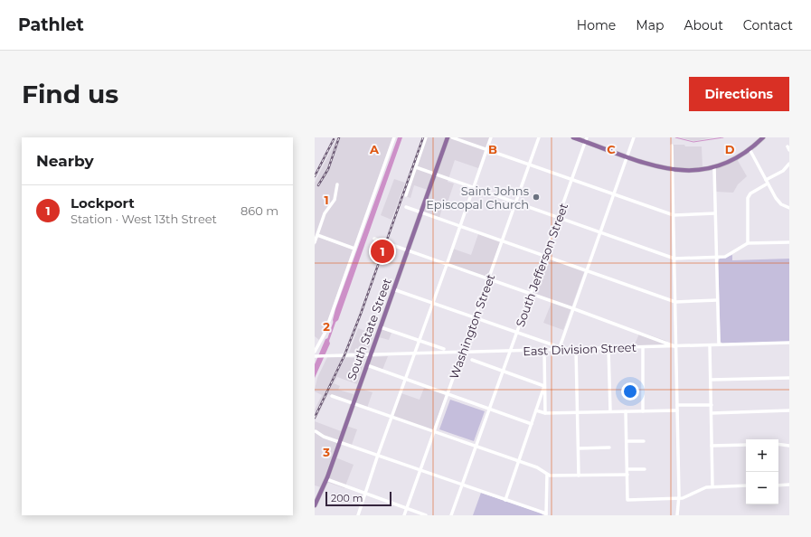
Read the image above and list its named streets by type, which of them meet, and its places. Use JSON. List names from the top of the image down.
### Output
{
  "streets": {
    "main road": ["South State Street"],
    "street": ["South Jefferson Street", "Washington Street", "East Division Street"]
  },
  "crossings": [
    ["South Jefferson Street", "East Division Street"],
    ["Washington Street", "East Division Street"],
    ["South State Street", "East Division Street"]
  ],
  "places": ["Saint Johns Episcopal Church"],
  "scale_bar": "200 m",
  "page": {
    "header": "Pathlet",
    "nav": [
      "Home",
      "Map",
      "About",
      "Contact"
    ],
    "buttons": "Directions",
    "title": "Find us",
    "heading": "Nearby",
    "list": [
      {
        "mark": "1",
        "name": "Lockport",
        "note": "Station · West 13th Street",
        "value": "860 m"
      }
    ],
    "pins": "1",
    "map_buttons": ["+", "−"],
    "scale": "200 m"
  },
  "grid": {
    "columns": [
      "A",
      "B",
      "C",
      "D"
    ],
    "rows": ["1", "2", "3"]
  }
}
